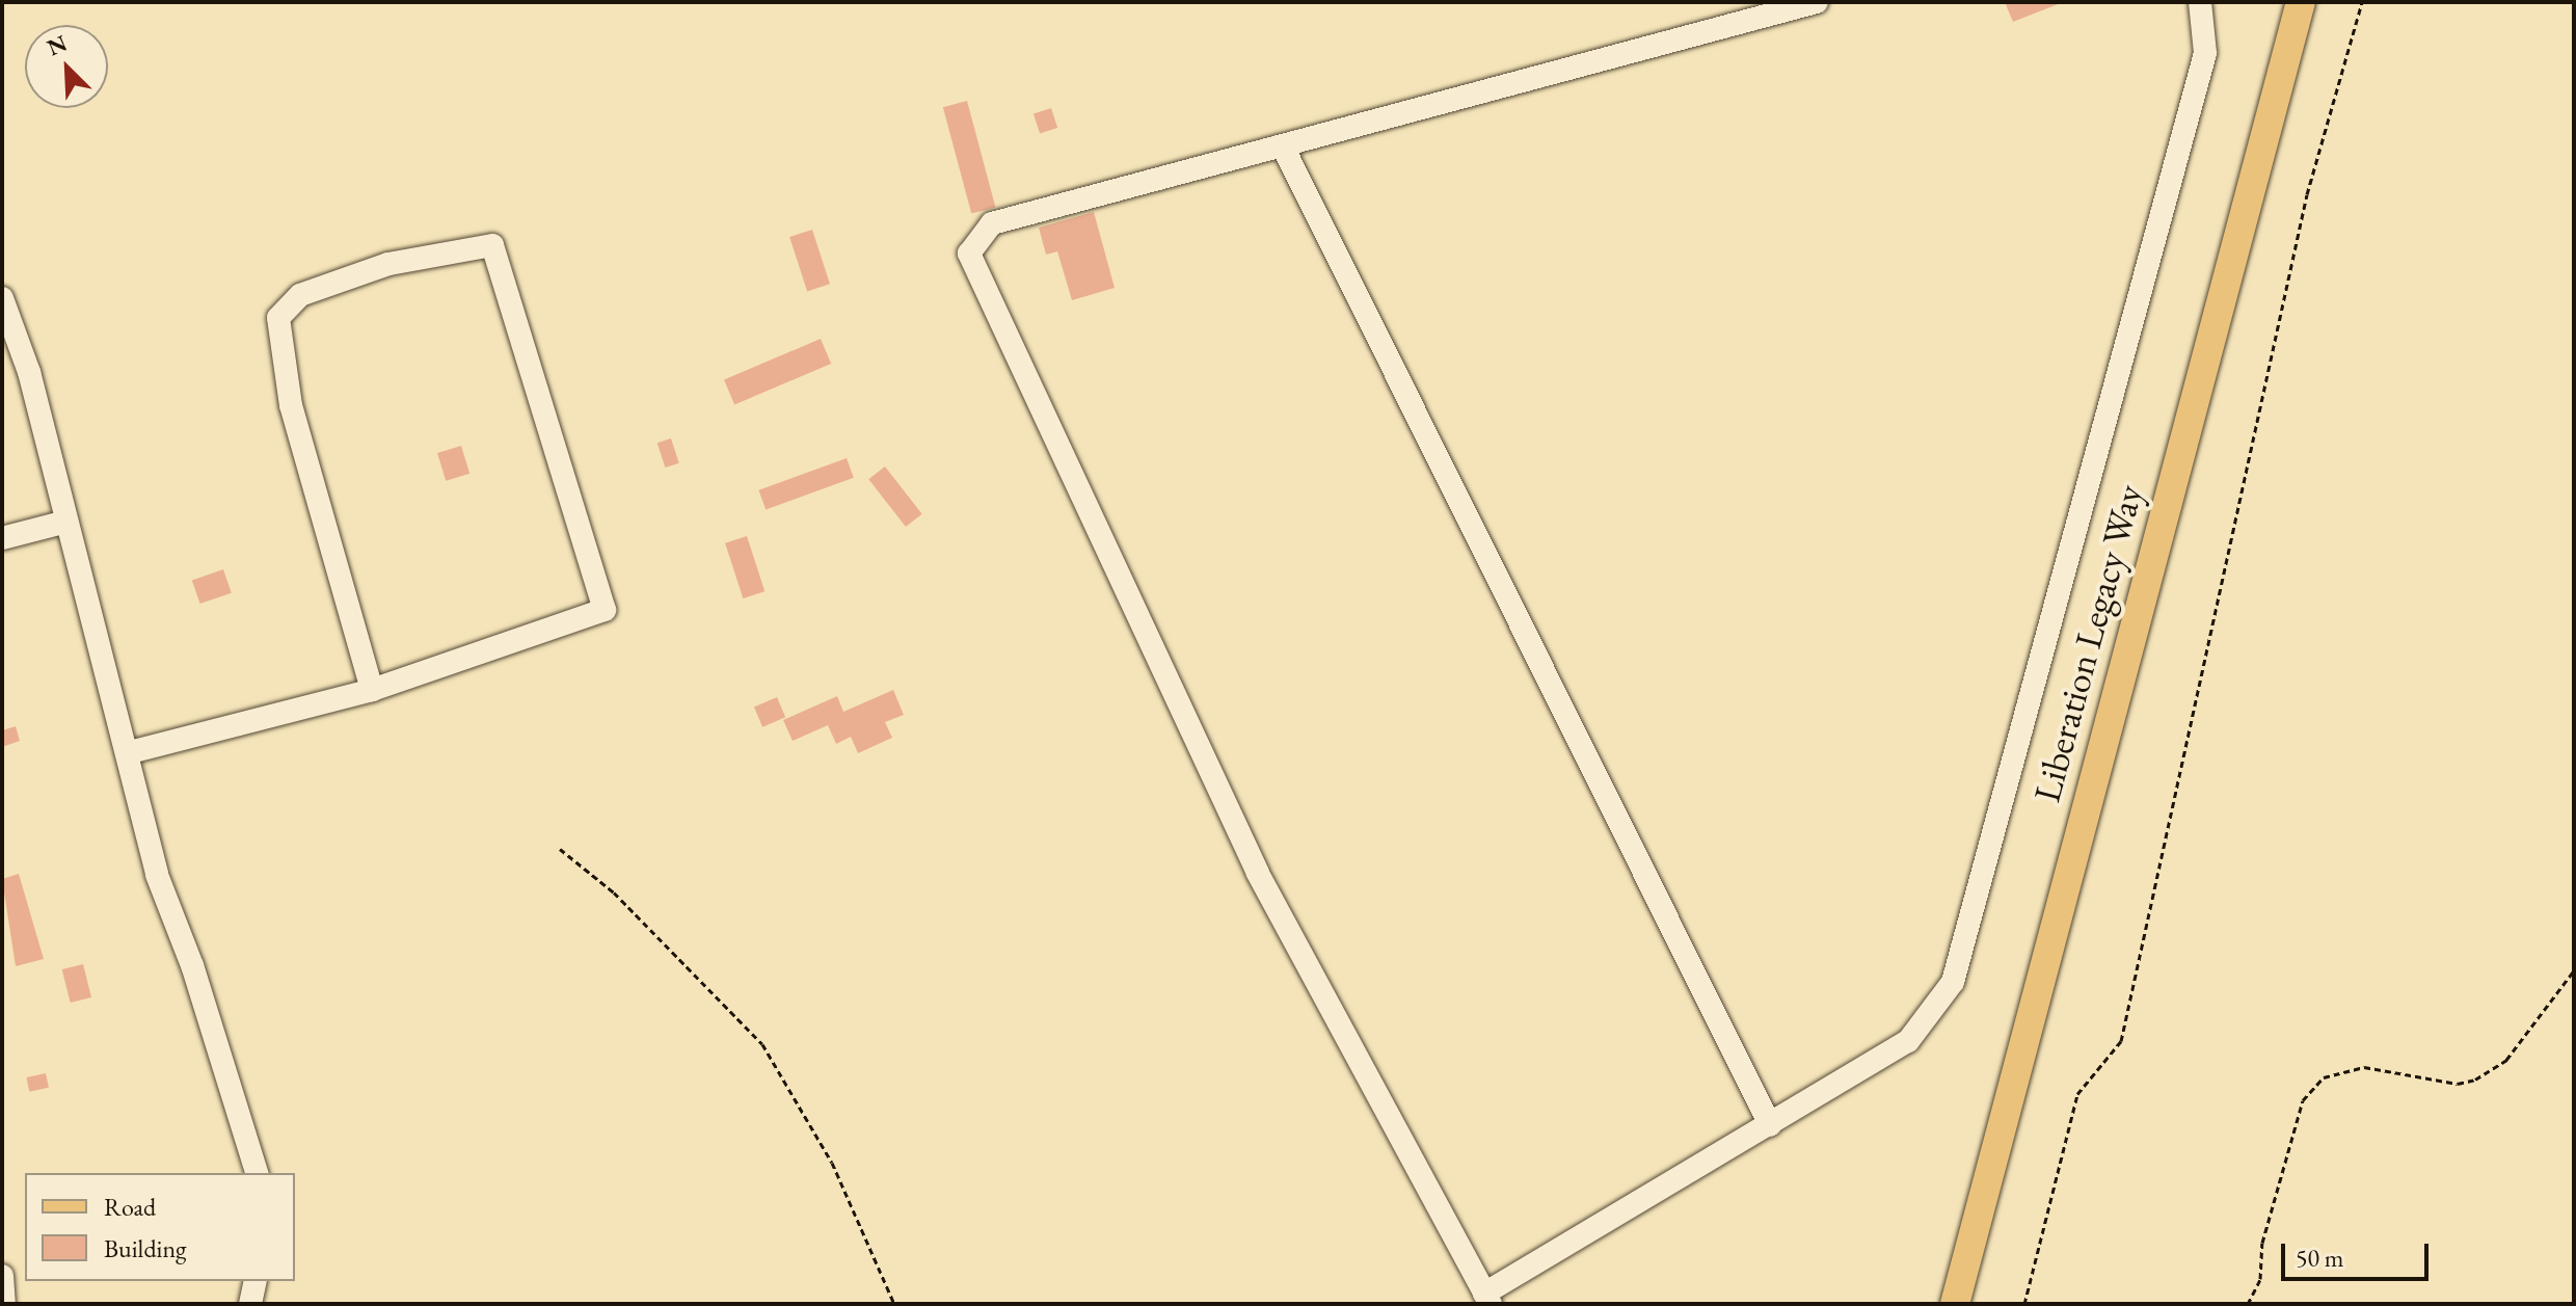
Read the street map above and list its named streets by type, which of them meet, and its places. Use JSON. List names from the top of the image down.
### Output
{
  "streets": {
    "main road": ["Liberation Legacy Way"]
  },
  "legend": ["Road", "Building"],
  "scale_bar": "50 m",
  "north": "top left"
}
